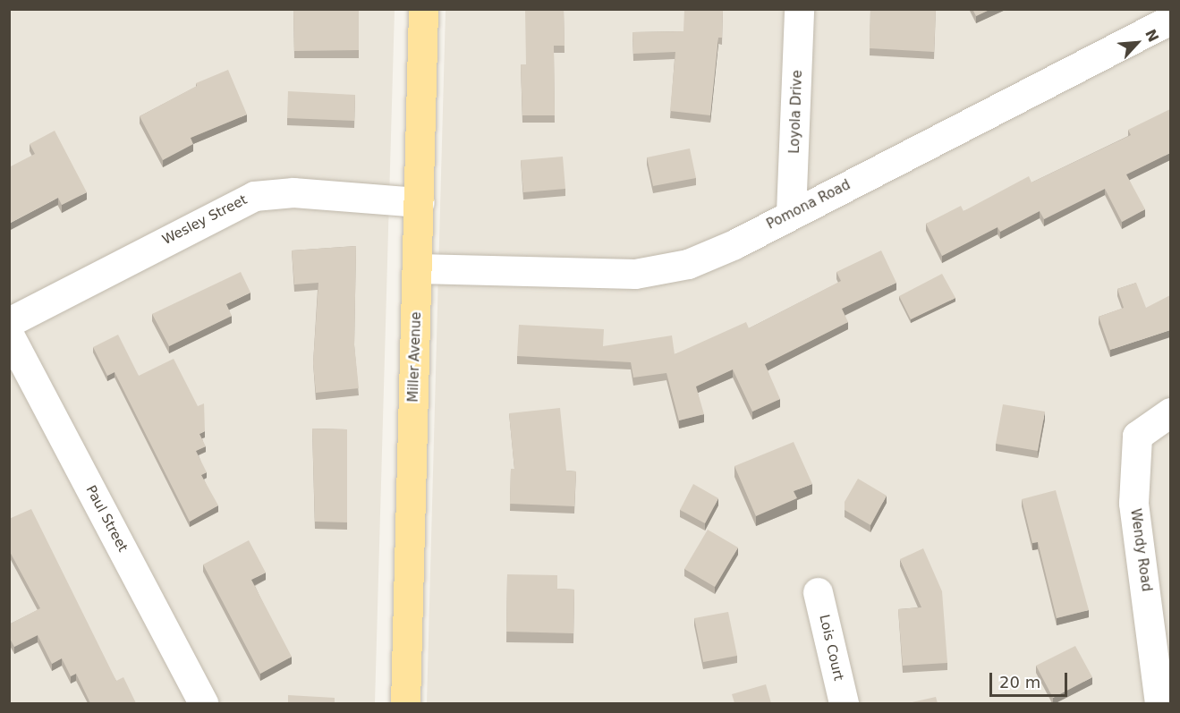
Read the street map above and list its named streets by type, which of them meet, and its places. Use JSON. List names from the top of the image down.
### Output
{
  "streets": {
    "main road": ["Miller Avenue"],
    "street": [
      "Loyola Drive",
      "Pomona Road",
      "Wesley Street",
      "Paul Street",
      "Wendy Road",
      "Lois Court"
    ]
  },
  "crossings": [
    ["Loyola Drive", "Pomona Road"],
    ["Pomona Road", "Miller Avenue"],
    ["Wesley Street", "Miller Avenue"]
  ],
  "scale_bar": "20 m",
  "north": "top right"
}
